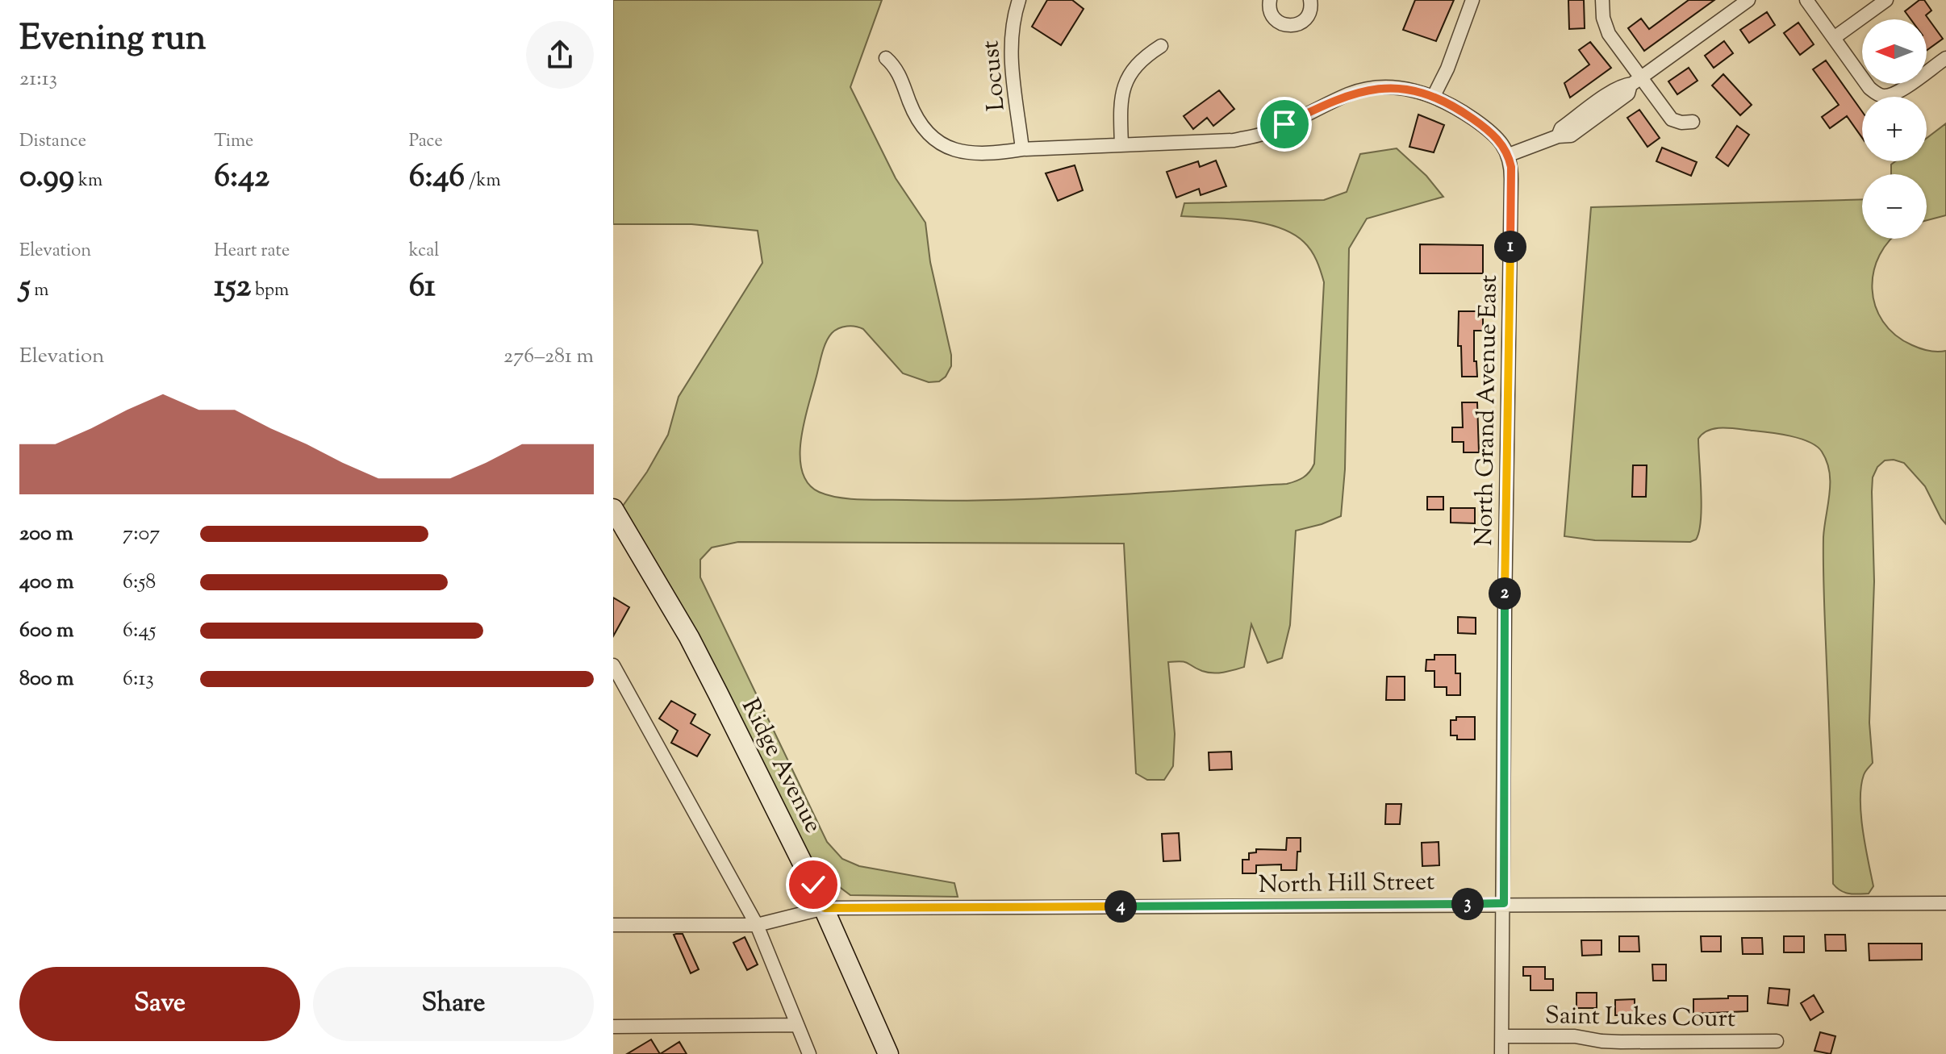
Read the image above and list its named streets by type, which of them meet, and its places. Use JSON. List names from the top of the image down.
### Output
{
  "streets": {
    "street": [
      "Locust",
      "North Grand Avenue East",
      "Ridge Avenue",
      "North Hill Street",
      "Saint Lukes Court"
    ]
  },
  "crossings": [
    ["North Grand Avenue East", "North Hill Street"],
    ["North Grand Avenue East", "Saint Lukes Court"],
    ["Ridge Avenue", "North Hill Street"]
  ],
  "north": "left",
  "page": {
    "heading": ["Evening run", "21:13"],
    "map_buttons": ["+", "−"],
    "stats": [
      ["Distance", "0.99 km"],
      ["Time", "6:42"],
      ["Pace", "6:46 /km"],
      ["Elevation", "5 m"],
      ["Heart rate", "152 bpm"],
      ["kcal", "61"]
    ],
    "pins": [
      "1",
      "2",
      "3",
      "4"
    ],
    "chart": ["Elevation", "276–281 m"],
    "list": [
      {
        "name": "200 m",
        "note": "7:07"
      },
      {
        "name": "400 m",
        "note": "6:58"
      },
      {
        "name": "600 m",
        "note": "6:45"
      },
      {
        "name": "800 m",
        "note": "6:13"
      }
    ],
    "buttons": ["Save", "Share"]
  }
}
